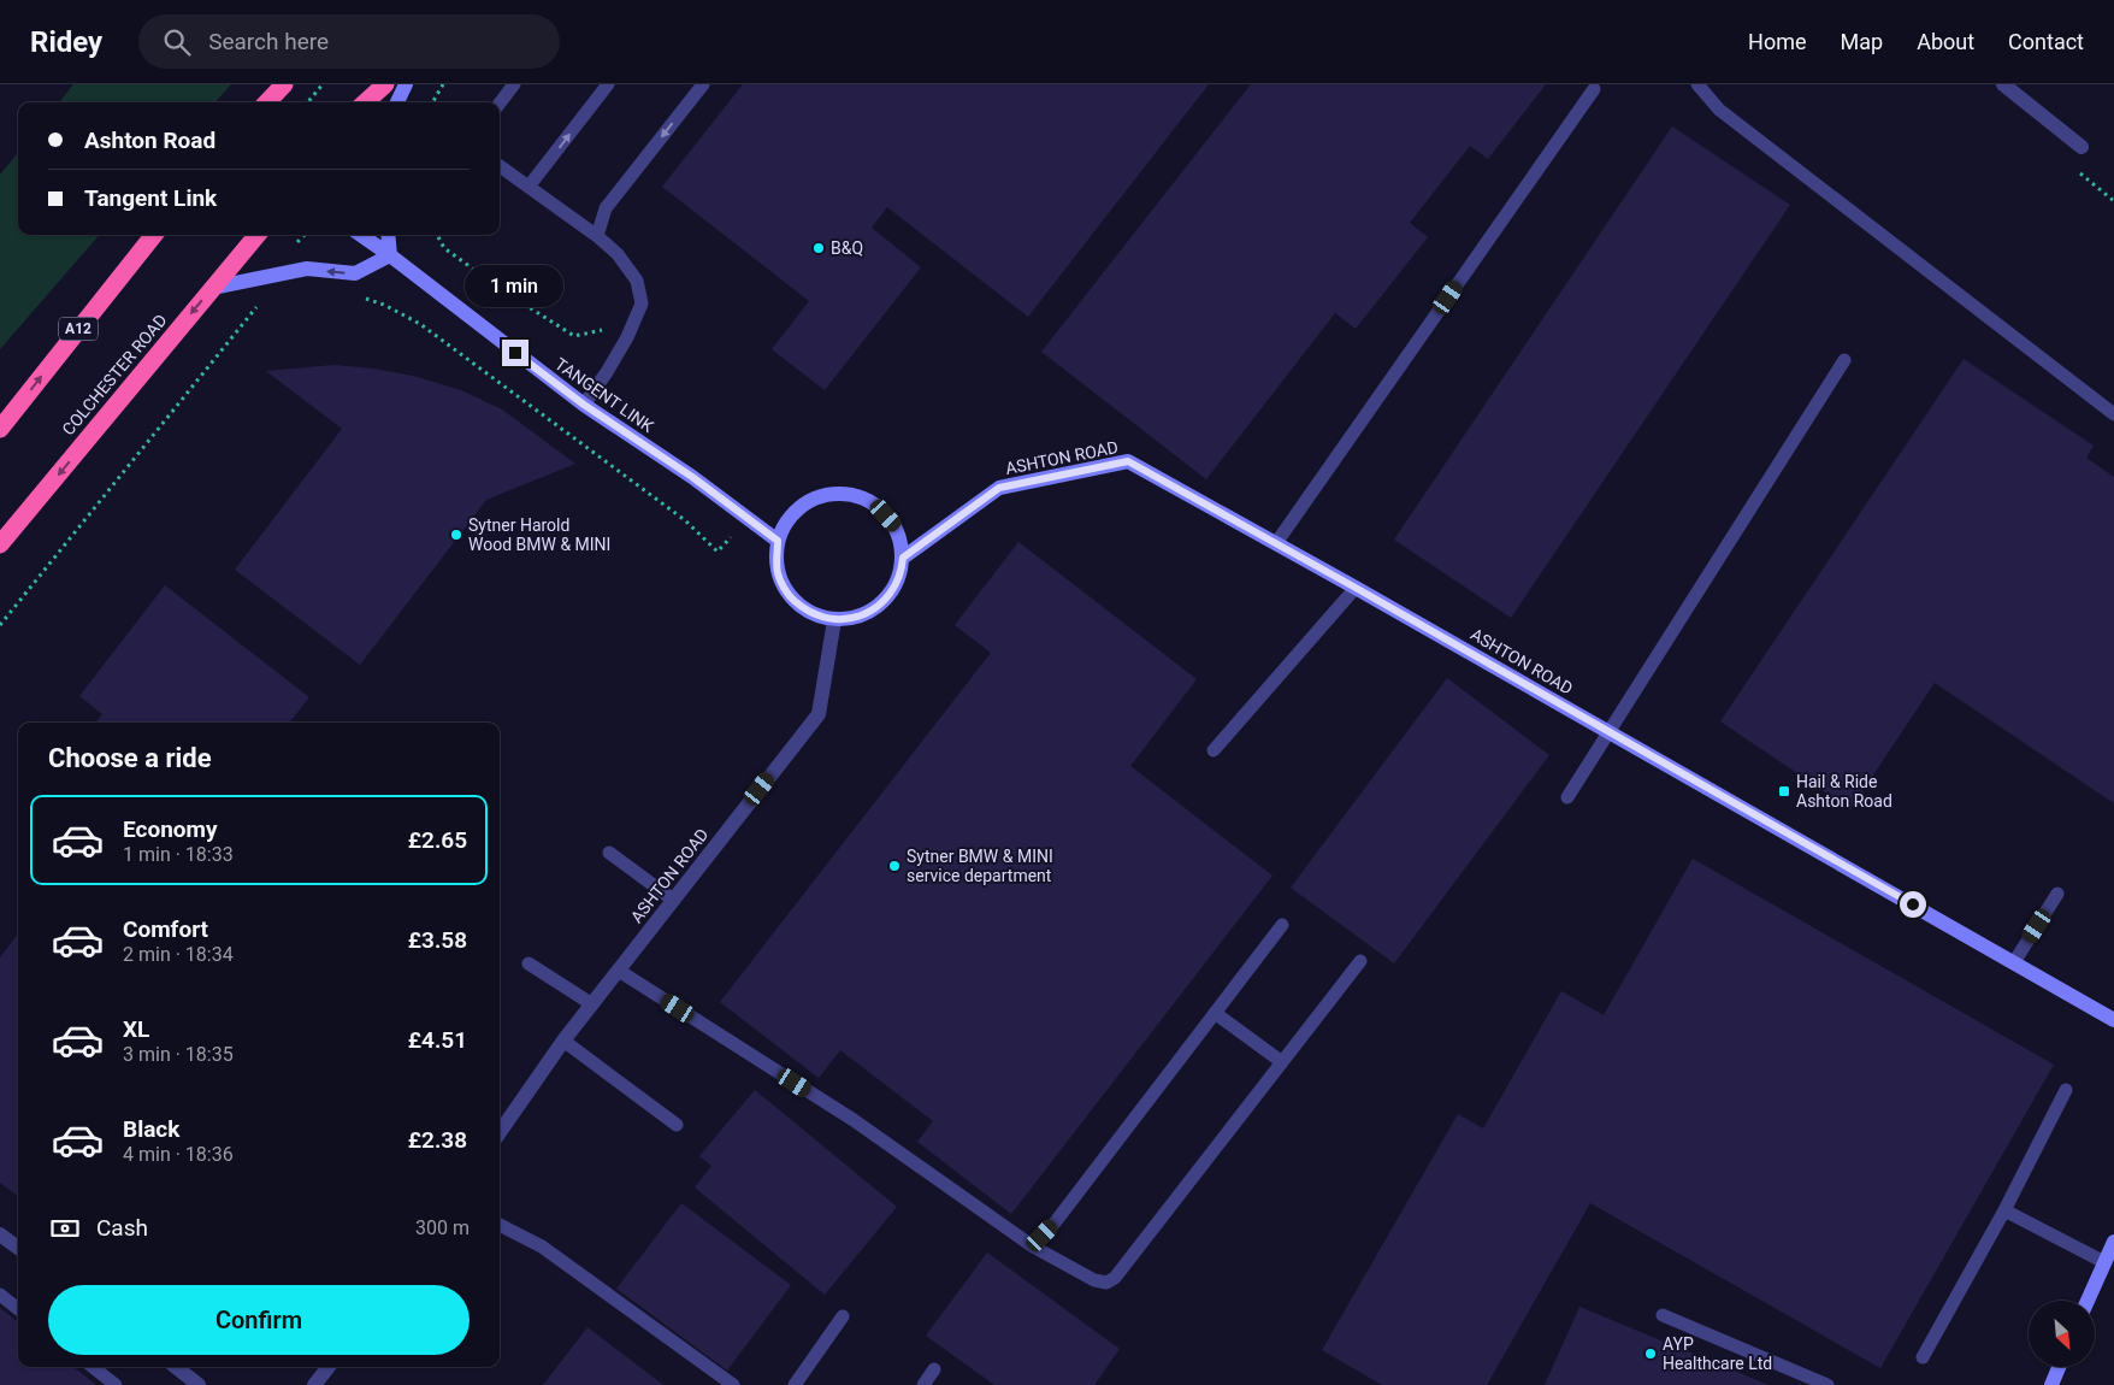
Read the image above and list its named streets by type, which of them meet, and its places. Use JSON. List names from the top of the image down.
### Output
{
  "streets": {
    "highway": ["A12", "COLCHESTER ROAD"],
    "street": ["TANGENT LINK", "ASHTON ROAD"]
  },
  "crossings": [
    ["TANGENT LINK", "ASHTON ROAD"]
  ],
  "places": {
    "other": [
      "B&Q",
      "Sytner Harold Wood BMW & MINI",
      "Sytner BMW & MINI service department",
      "AYP Healthcare Ltd"
    ],
    "transit": ["Hail & Ride Ashton Road"]
  },
  "north": "bottom right",
  "page": {
    "header": "Ridey",
    "search": "Search here",
    "nav": [
      "Home",
      "Map",
      "About",
      "Contact"
    ],
    "banner": ["Ashton Road", "Tangent Link"],
    "bubble": "1 min",
    "heading": "Choose a ride",
    "list": [
      {
        "name": "Economy",
        "note": "1 min · 18:33",
        "value": "£2.65"
      },
      {
        "name": "Comfort",
        "note": "2 min · 18:34",
        "value": "£3.58"
      },
      {
        "name": "XL",
        "note": "3 min · 18:35",
        "value": "£4.51"
      },
      {
        "name": "Black",
        "note": "4 min · 18:36",
        "value": "£2.38"
      }
    ],
    "pay": ["Cash", "300 m"],
    "buttons": "Confirm"
  }
}
